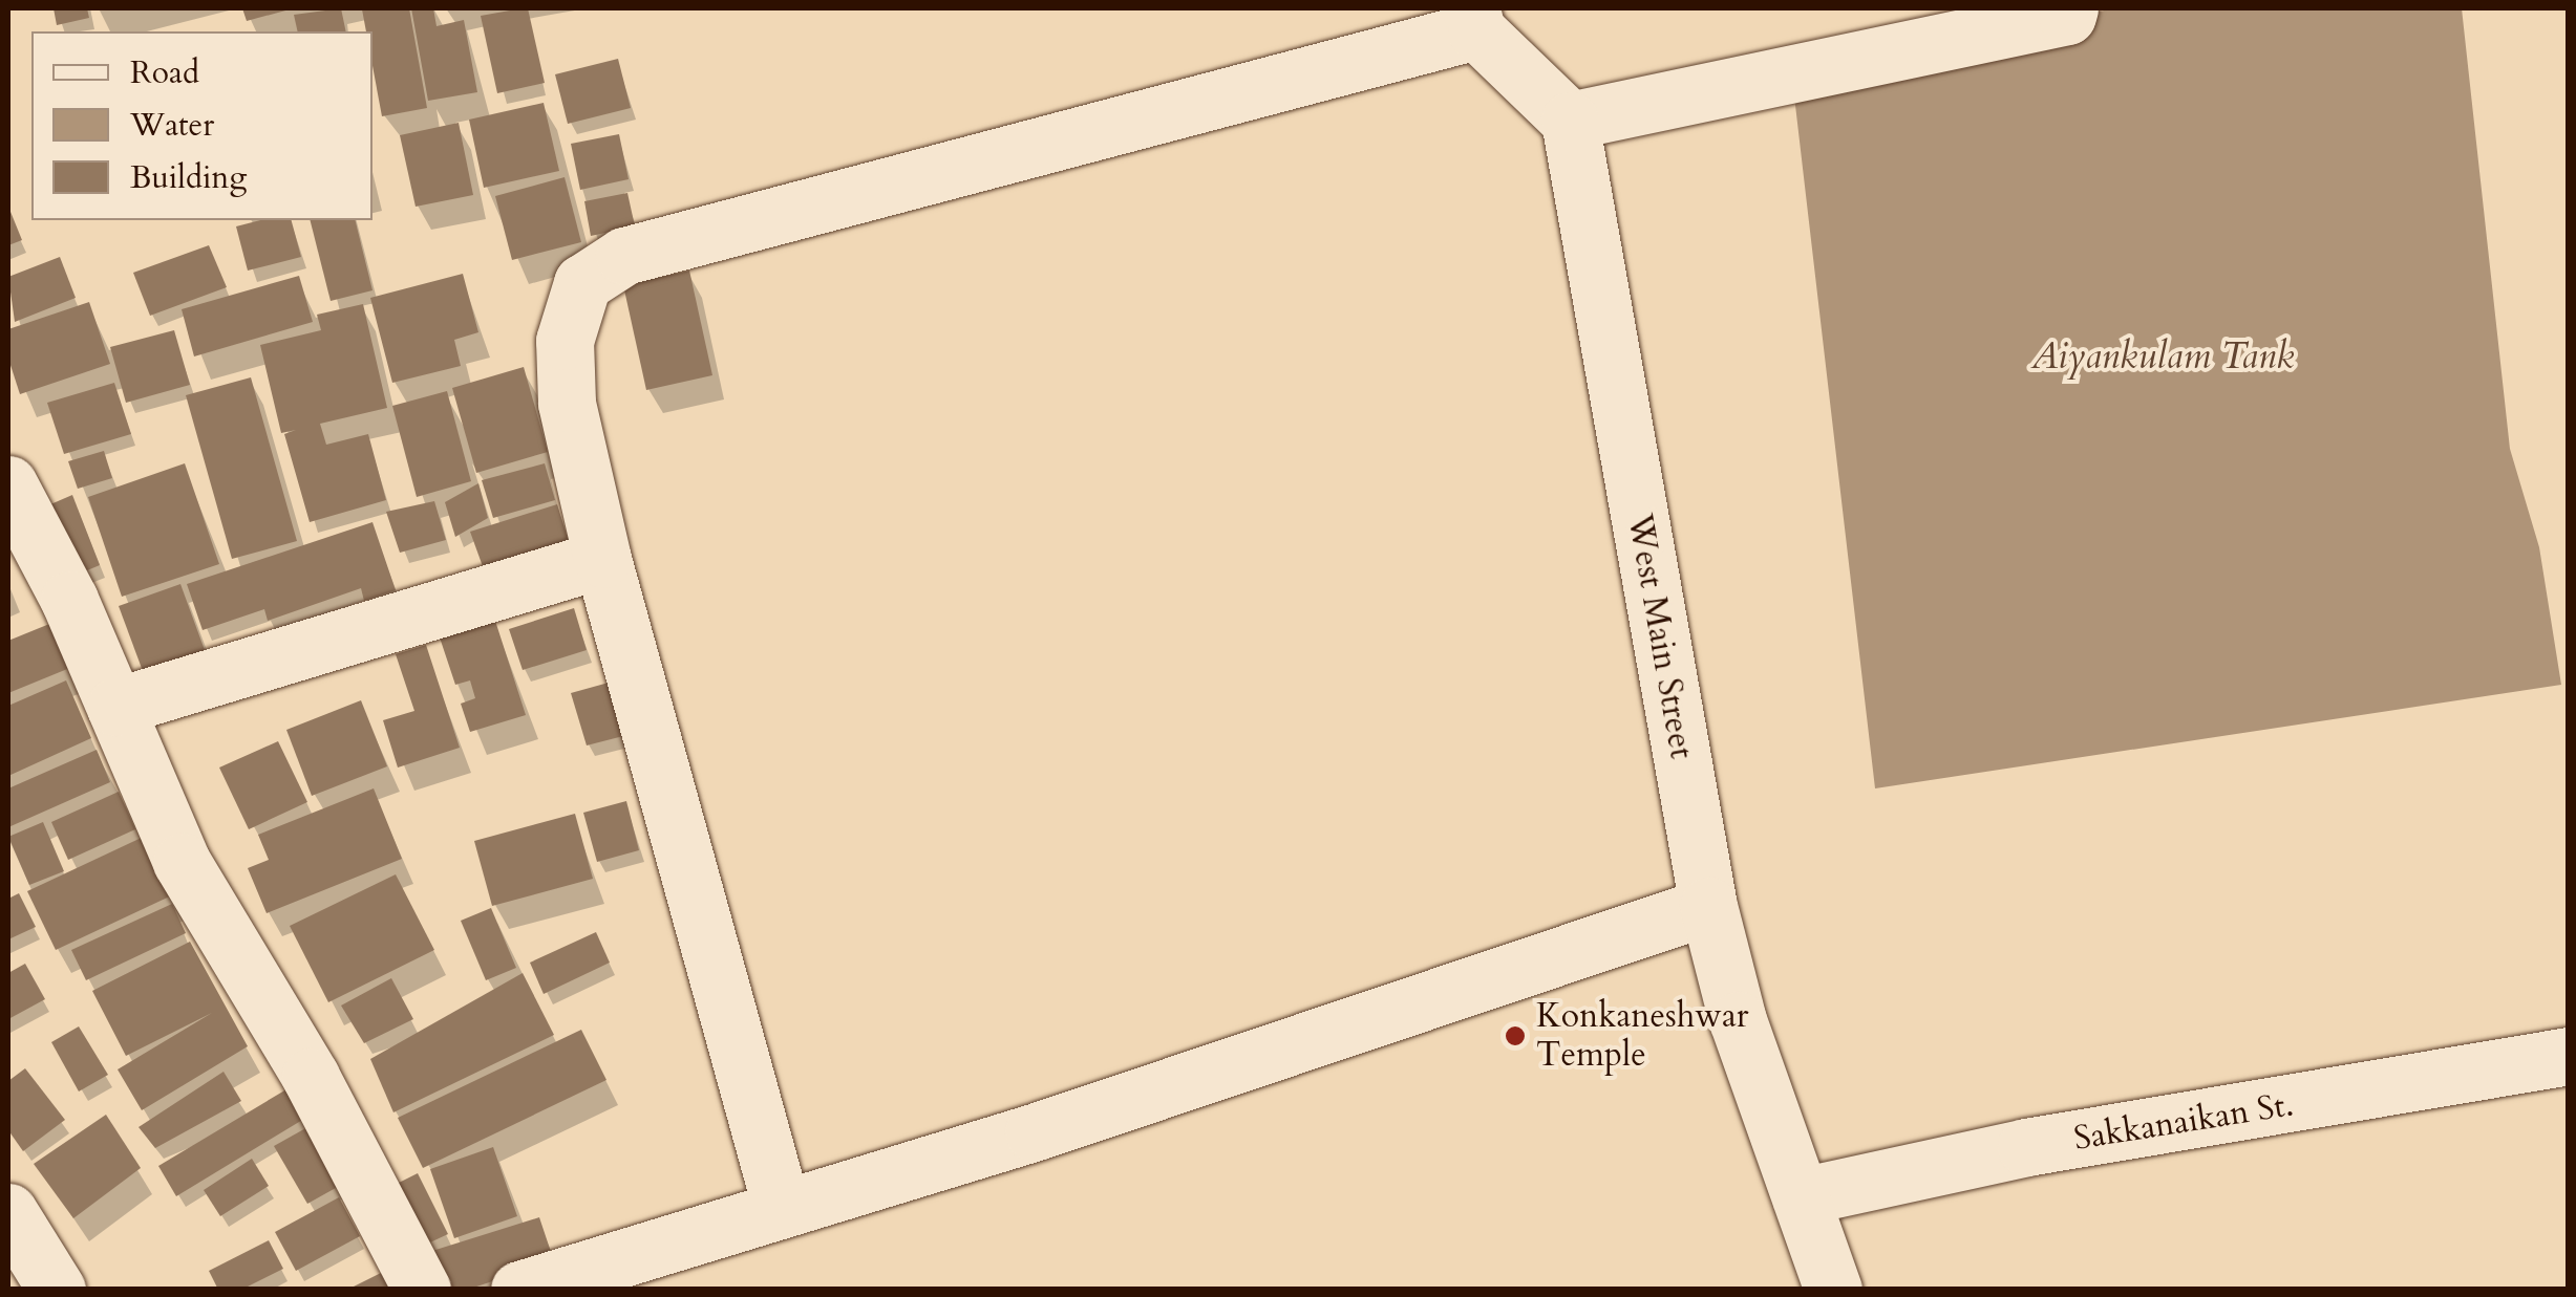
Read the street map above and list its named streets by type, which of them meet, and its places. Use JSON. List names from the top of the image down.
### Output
{
  "streets": {
    "street": ["West Main Street", "Sakkanaikan St."]
  },
  "crossings": [
    ["West Main Street", "Sakkanaikan St."]
  ],
  "water": ["Aiyankulam Tank"],
  "places": ["Konkaneshwar Temple"],
  "legend": ["Road", "Water", "Building"]
}
